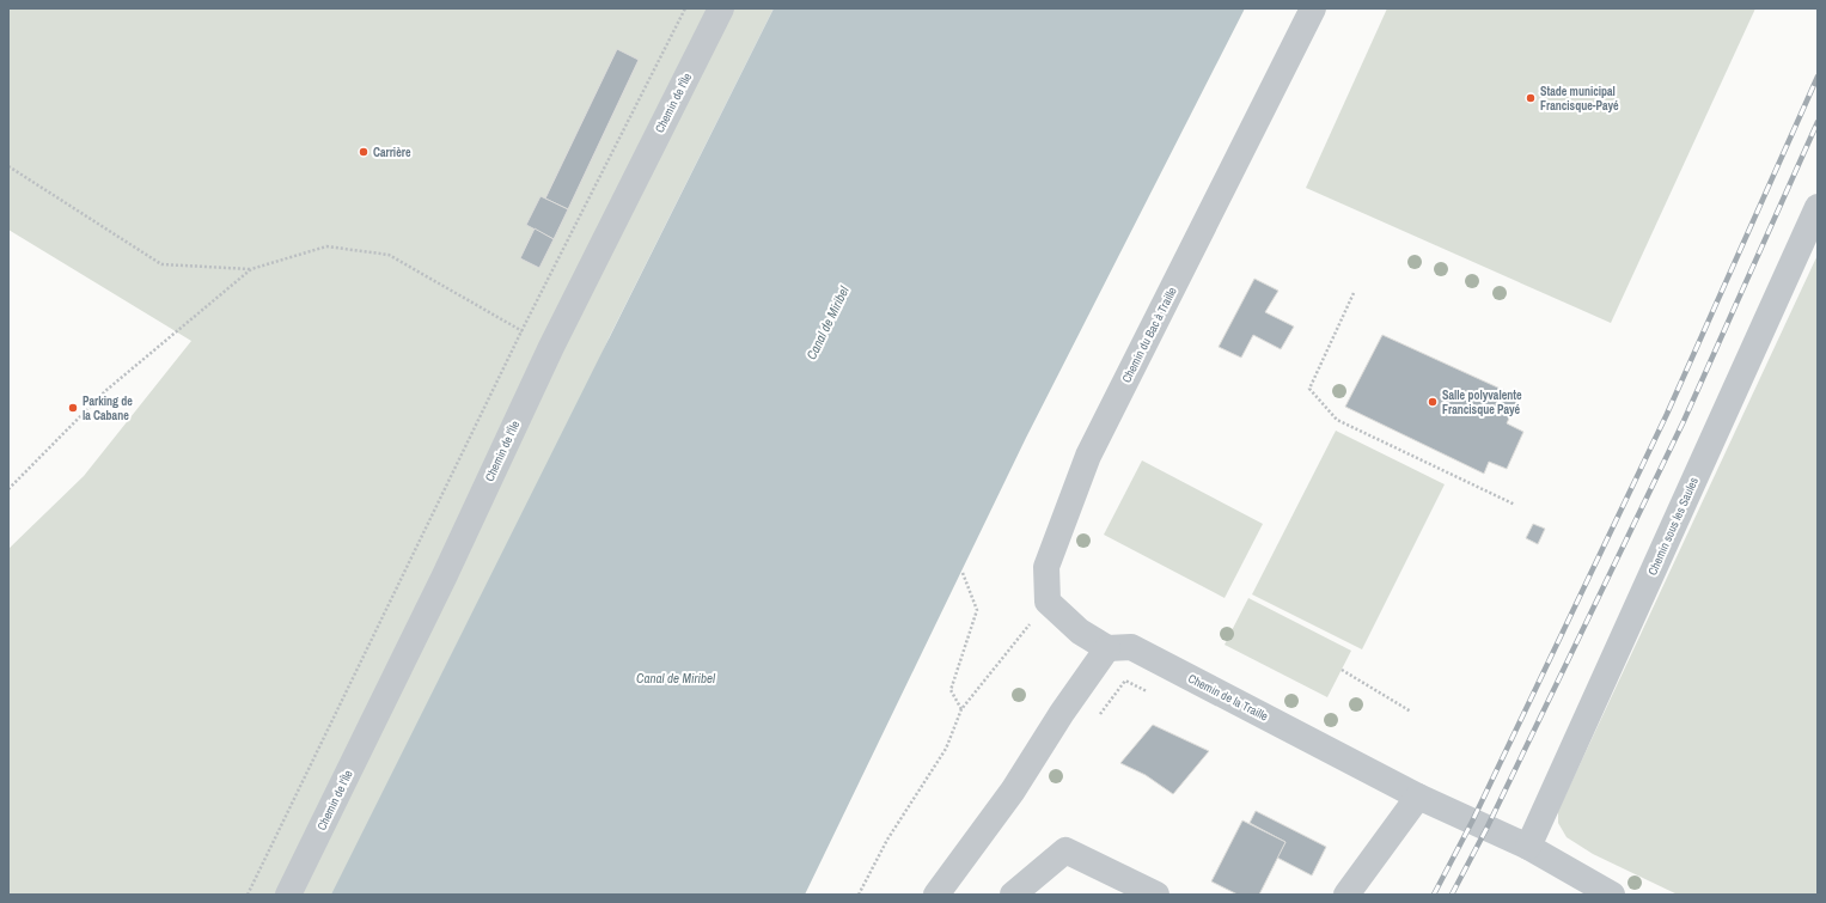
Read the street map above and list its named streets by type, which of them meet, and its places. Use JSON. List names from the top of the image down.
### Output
{
  "streets": {
    "street": [
      "Chemin de l'Île",
      "Chemin du Bac à Traille",
      "Chemin sous les Saules",
      "Chemin de la Traille"
    ]
  },
  "crossings": [
    ["Chemin sous les Saules", "Chemin de la Traille"]
  ],
  "water": ["Canal de Miribel"],
  "places": [
    "Stade municipal Francisque-Payé",
    "Carrière",
    "Salle polyvalente Francisque Payé",
    "Parking de la Cabane"
  ]
}
